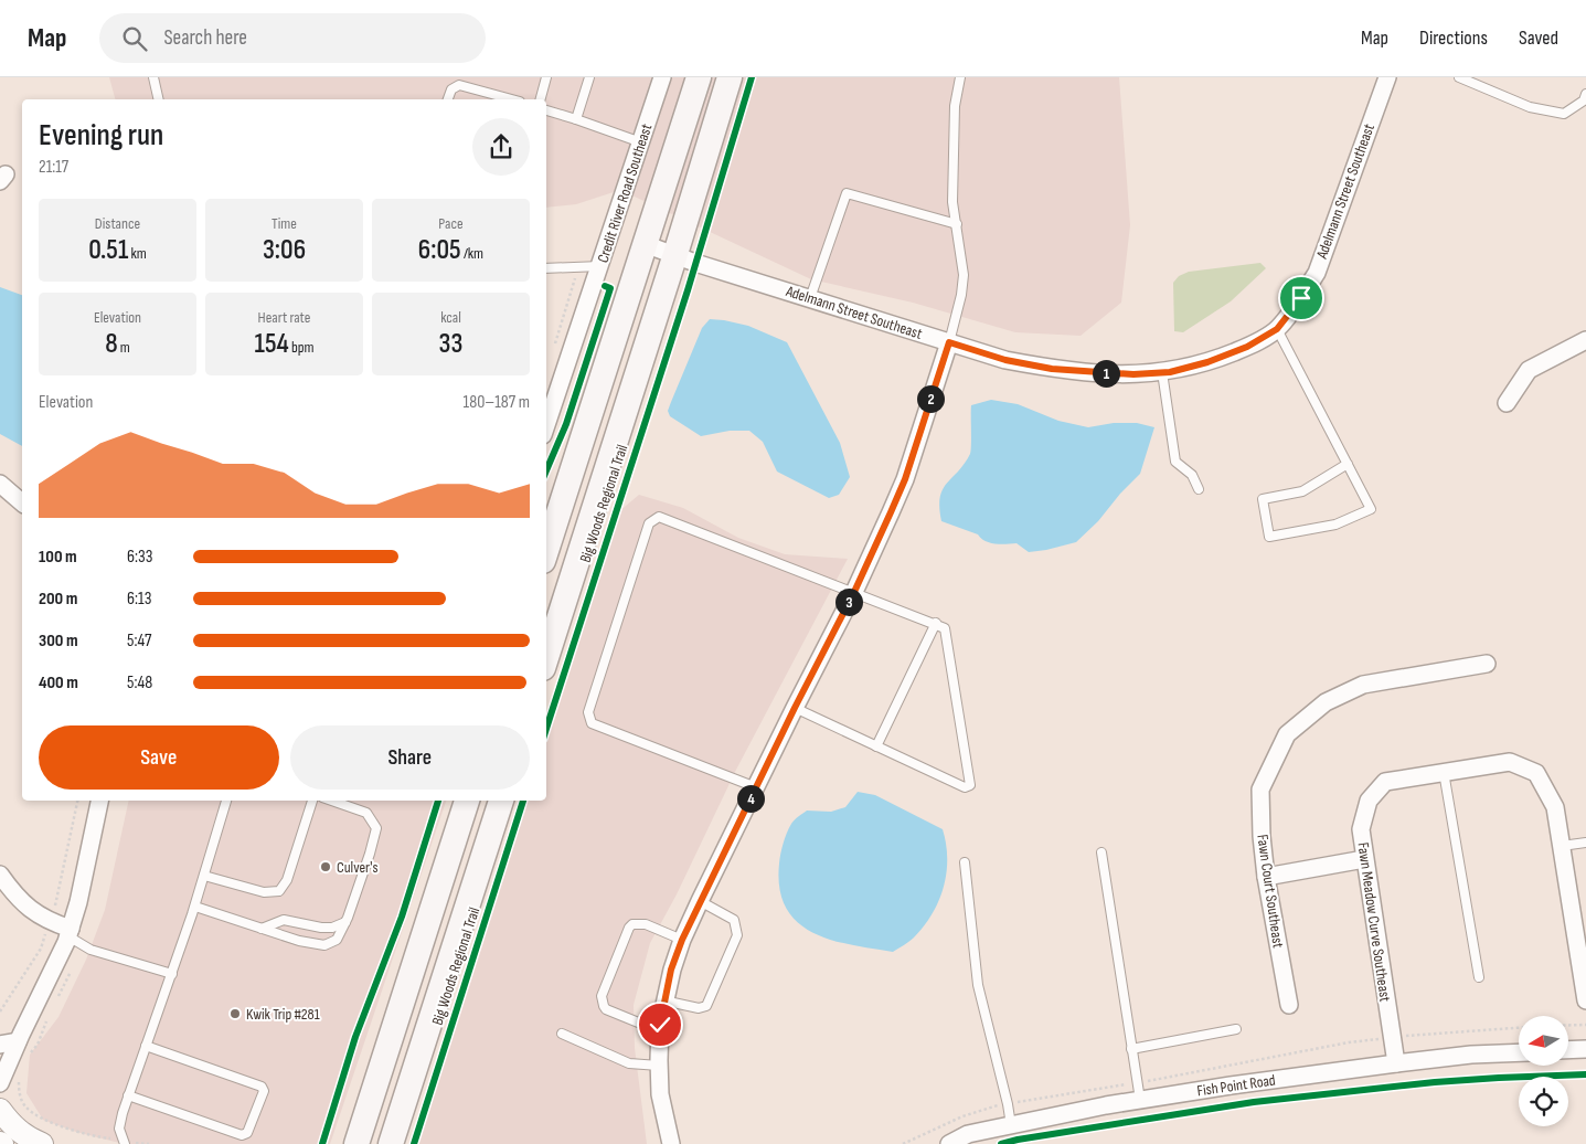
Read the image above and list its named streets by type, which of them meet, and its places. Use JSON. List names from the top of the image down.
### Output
{
  "streets": {
    "street": [
      "Adelmann Street Southeast",
      "Credit River Road Southeast",
      "Fawn Court Southeast",
      "Fawn Meadow Curve Southeast",
      "Fish Point Road"
    ],
    "cycle path": ["Big Woods Regional Trail"]
  },
  "crossings": [
    ["Fawn Meadow Curve Southeast", "Fish Point Road"]
  ],
  "places": ["Culver's", "Kwik Trip #281"],
  "north": "left",
  "page": {
    "header": "Map",
    "search": "Search here",
    "nav": ["Map", "Directions", "Saved"],
    "heading": ["Evening run", "21:17"],
    "stats": [
      ["Distance", "0.51 km"],
      ["Time", "3:06"],
      ["Pace", "6:05 /km"],
      ["Elevation", "8 m"],
      ["Heart rate", "154 bpm"],
      ["kcal", "33"]
    ],
    "pins": [
      "1",
      "2",
      "3",
      "4"
    ],
    "chart": ["Elevation", "180–187 m"],
    "list": [
      {
        "name": "100 m",
        "note": "6:33"
      },
      {
        "name": "200 m",
        "note": "6:13"
      },
      {
        "name": "300 m",
        "note": "5:47"
      },
      {
        "name": "400 m",
        "note": "5:48"
      }
    ],
    "buttons": ["Save", "Share"]
  }
}
